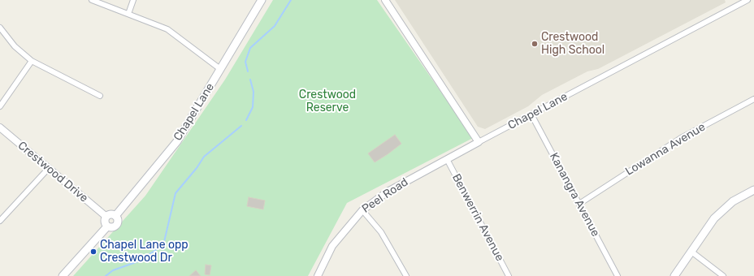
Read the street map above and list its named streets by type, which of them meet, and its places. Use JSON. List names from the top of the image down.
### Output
{
  "streets": {
    "main road": ["Chapel Lane"],
    "street": [
      "Lowanna Avenue",
      "Crestwood Drive",
      "Kanangra Avenue",
      "Peel Road",
      "Benwerrin Avenue"
    ]
  },
  "crossings": [
    ["Chapel Lane", "Crestwood Drive"],
    ["Chapel Lane", "Kanangra Avenue"],
    ["Chapel Lane", "Peel Road"],
    ["Lowanna Avenue", "Kanangra Avenue"],
    ["Peel Road", "Benwerrin Avenue"]
  ],
  "parks": ["Crestwood Reserve"],
  "places": ["Crestwood High School", "Chapel Lane opp Crestwood Dr"]
}
